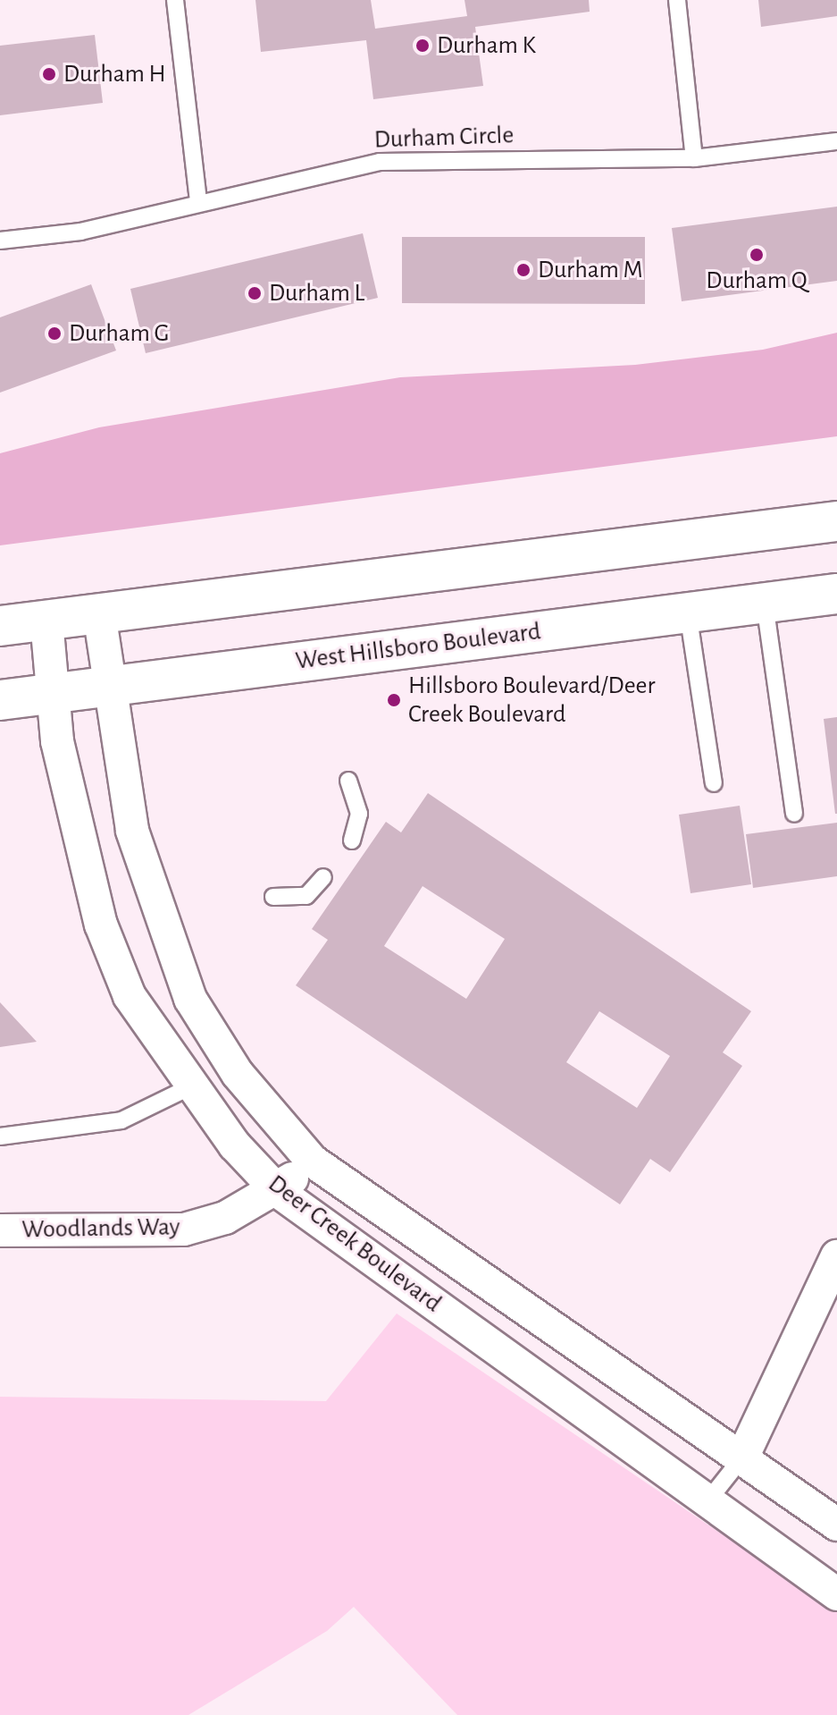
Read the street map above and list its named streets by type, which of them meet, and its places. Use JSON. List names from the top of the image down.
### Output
{
  "streets": {
    "main road": ["West Hillsboro Boulevard"],
    "street": ["Woodlands Way", "Deer Creek Boulevard"],
    "lane": ["Durham Circle"]
  },
  "crossings": [
    ["West Hillsboro Boulevard", "Deer Creek Boulevard"],
    ["Woodlands Way", "Deer Creek Boulevard"]
  ],
  "places": [
    "Durham K",
    "Durham H",
    "Durham Q",
    "Durham M",
    "Durham L",
    "Durham G",
    "Hillsboro Boulevard/Deer Creek Boulevard"
  ]
}
